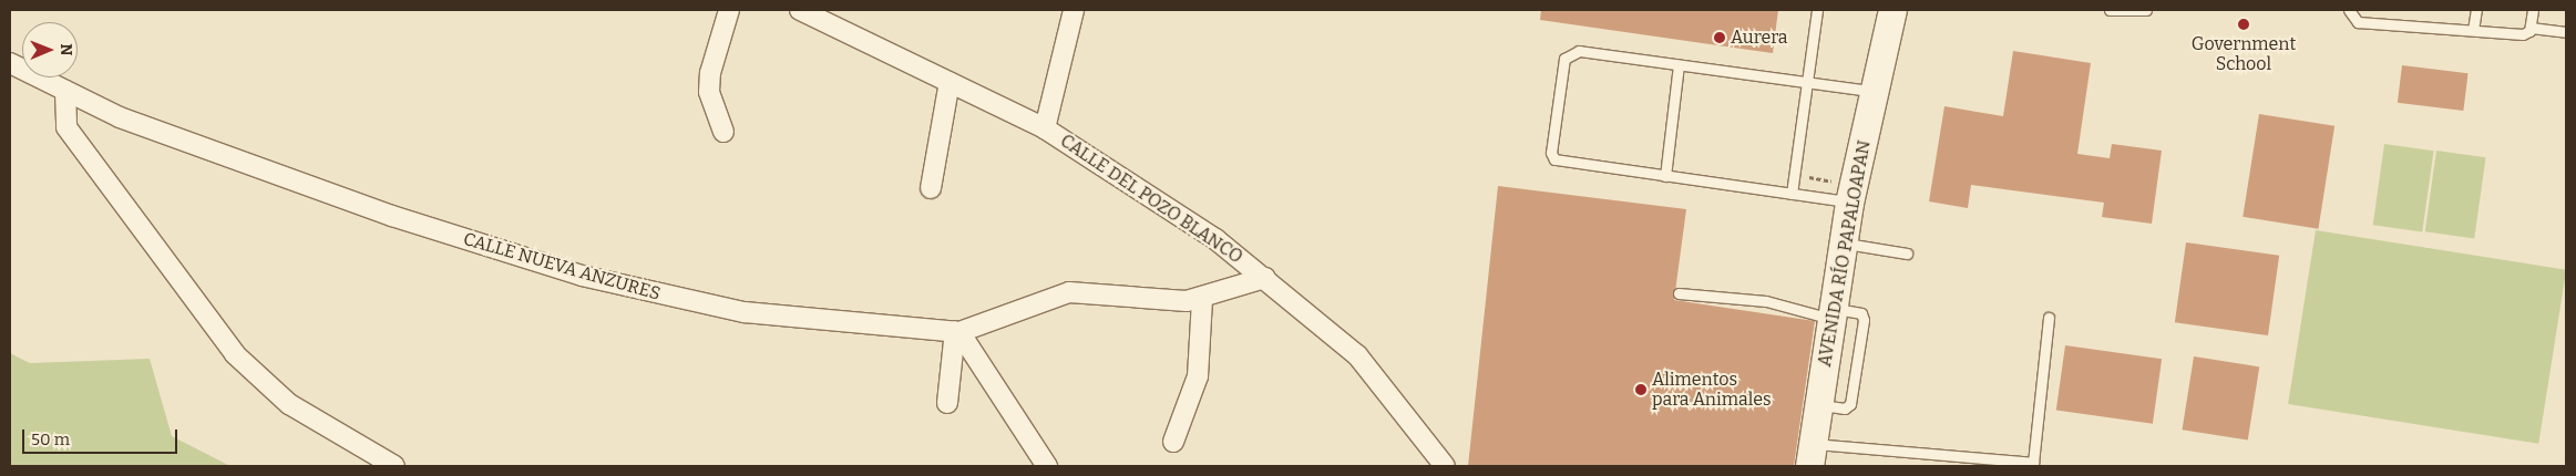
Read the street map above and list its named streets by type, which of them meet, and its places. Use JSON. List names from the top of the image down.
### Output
{
  "streets": {
    "main road": ["AVENIDA RÍO PAPALOAPAN"],
    "street": ["CALLE DEL POZO BLANCO", "CALLE NUEVA ANZURES"]
  },
  "crossings": [
    ["CALLE DEL POZO BLANCO", "CALLE NUEVA ANZURES"]
  ],
  "places": ["Government School", "Aurera", "Alimentos para Animales"],
  "scale_bar": "50 m",
  "north": "right"
}
